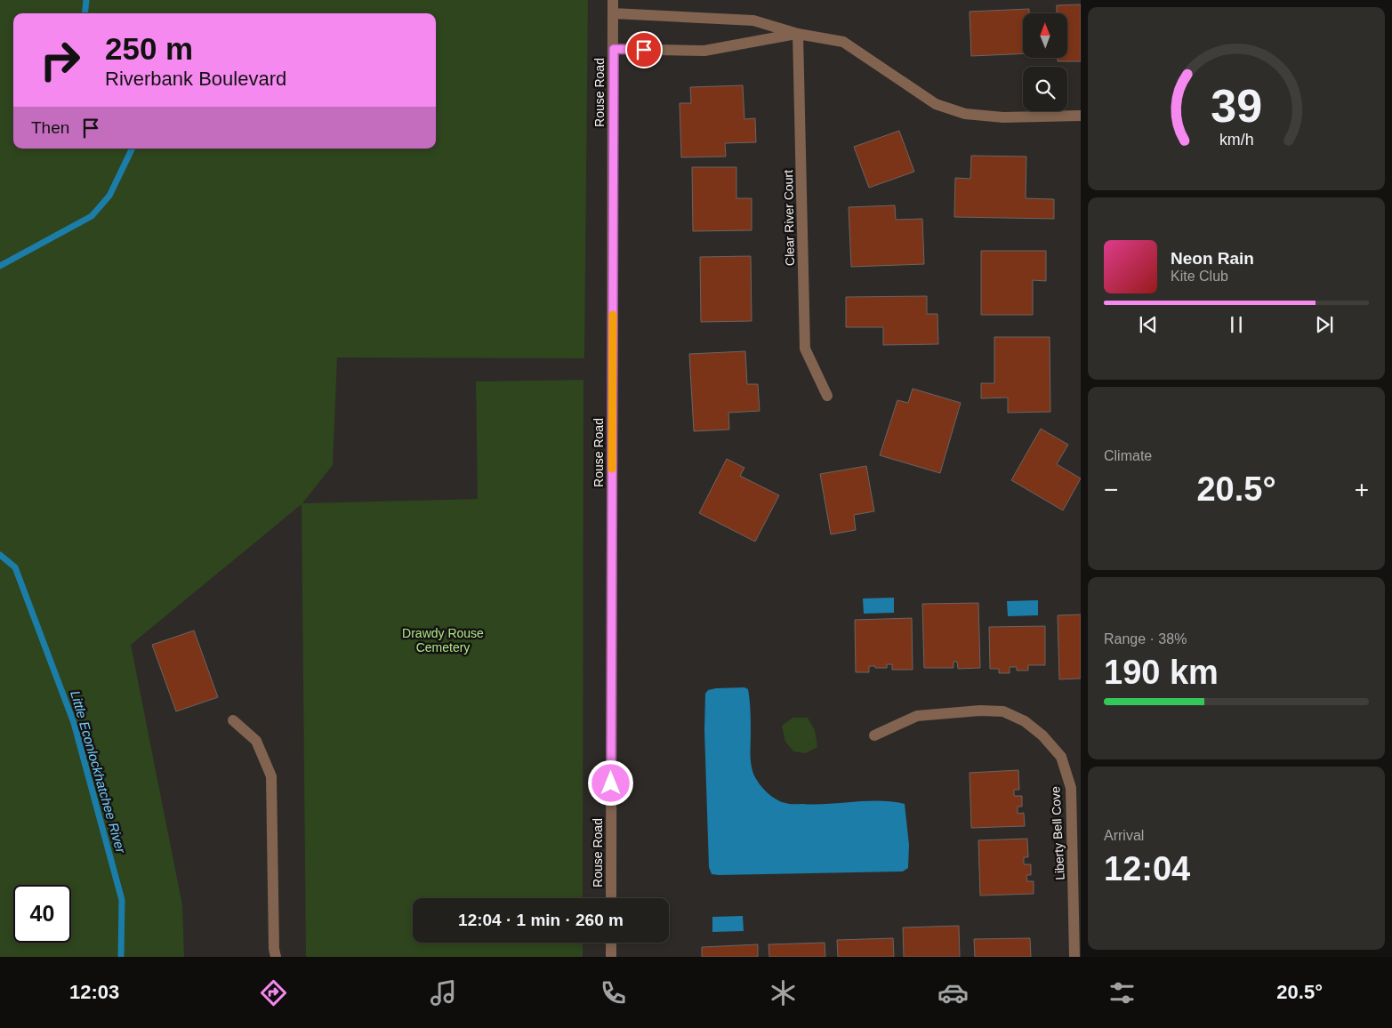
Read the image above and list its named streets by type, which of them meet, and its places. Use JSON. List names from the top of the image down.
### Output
{
  "streets": {
    "street": ["Rouse Road", "Clear River Court", "Liberty Bell Cove"]
  },
  "water": ["Little Econlockhatchee River"],
  "parks": ["Drawdy Rouse Cemetery"],
  "north": "top",
  "page": {
    "turn": ["250 m", "Riverbank Boulevard"],
    "then": "Then",
    "song": ["Neon Rain", "Kite Club"],
    "tile": [
      "Climate",
      ["Range · 38%", "190 km"],
      ["Arrival", "12:04"]
    ],
    "heat": ["−", "20.5°", "+"],
    "limit": "40",
    "trip": "12:04 · 1 min · 260 m",
    "tabs": ["12:03", "20.5°"],
    "gauge": ["39", "km/h"]
  }
}
